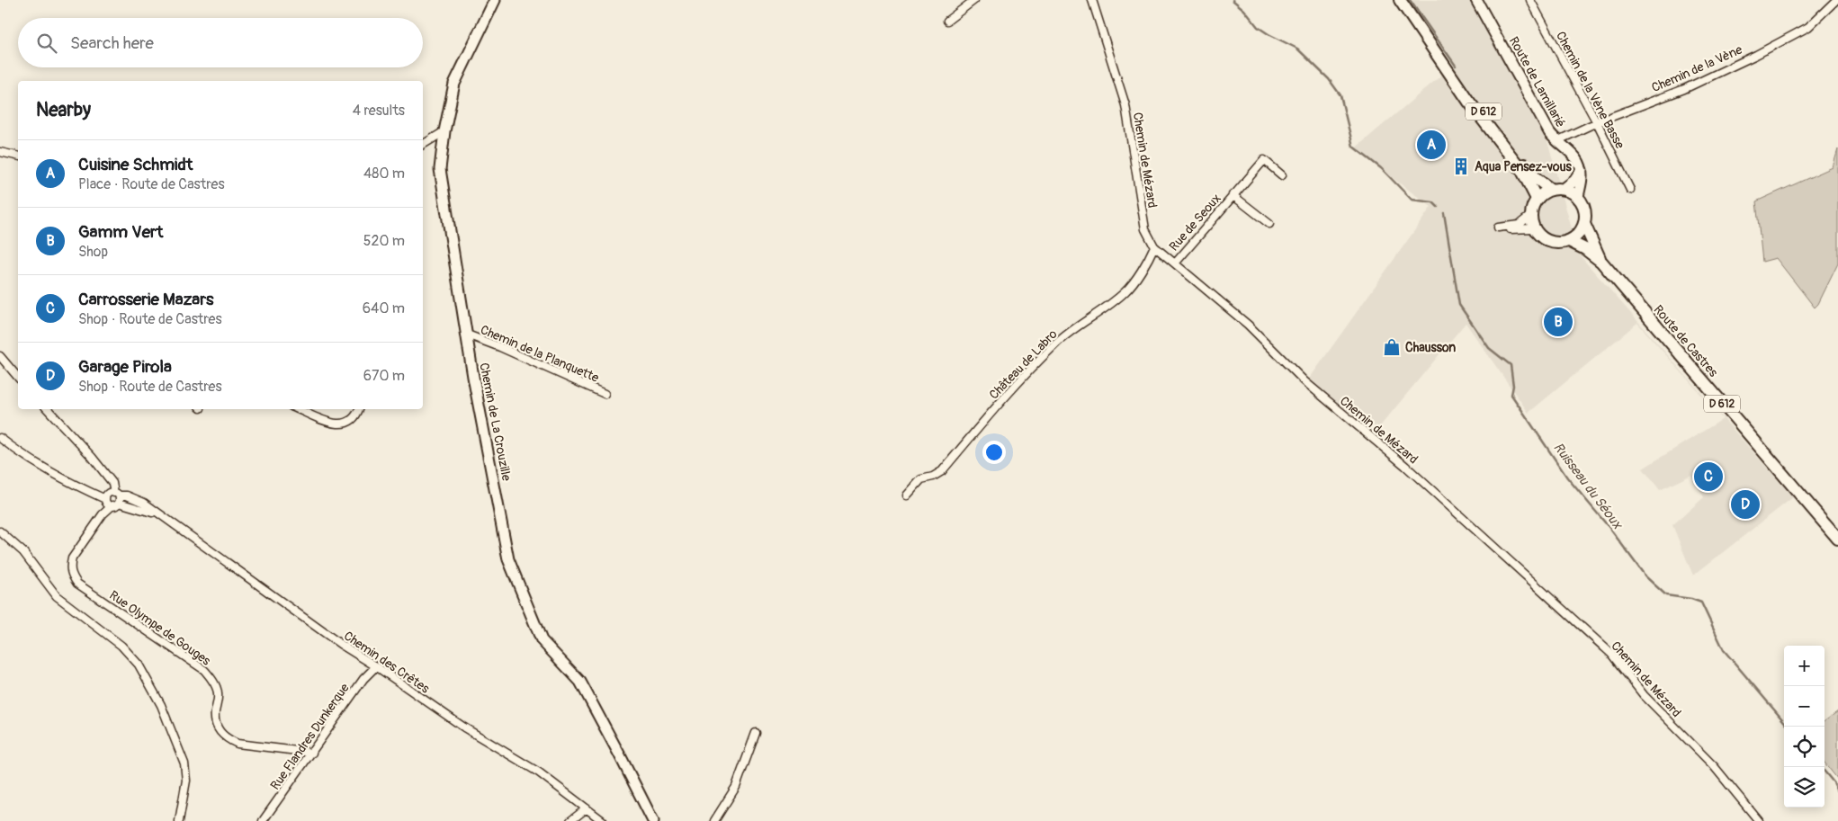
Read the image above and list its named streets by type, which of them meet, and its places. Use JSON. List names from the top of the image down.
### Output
{
  "streets": {
    "main road": ["D 612", "Route de Castres"],
    "street": [
      "Chemin de la Vène",
      "Route de Lamillarié",
      "Chemin de la Vène Basse",
      "Chemin de Mézard",
      "Rue de Seoux",
      "Chemin de la Planquette",
      "Château de Labro",
      "Chemin de La Crouzille",
      "Rue Olympe de Gouges",
      "Chemin des Crêtes",
      "Rue Flandres Dunkerque"
    ]
  },
  "crossings": [
    ["Chemin de la Vène", "Route de Lamillarié"],
    ["Chemin de la Vène", "Chemin de la Vène Basse"],
    ["D 612", "Route de Castres"],
    ["Chemin de Mézard", "Rue de Seoux"],
    ["Chemin de Mézard", "Château de Labro"],
    ["Chemin de la Planquette", "Chemin de La Crouzille"],
    ["Rue Olympe de Gouges", "Chemin des Crêtes"],
    ["Rue Olympe de Gouges", "Rue Flandres Dunkerque"],
    ["Chemin des Crêtes", "Rue Flandres Dunkerque"]
  ],
  "water": ["Ruisseau du Séoux"],
  "places": {
    "building": ["Aqua Pensez-vous"],
    "shop": ["Chausson"]
  },
  "page": {
    "search": "Search here",
    "heading": ["Nearby", "4 results"],
    "pins": [
      "A",
      "B",
      "C",
      "D"
    ],
    "list": [
      {
        "mark": "A",
        "name": "Cuisine Schmidt",
        "note": "Place · Route de Castres",
        "value": "480 m"
      },
      {
        "mark": "B",
        "name": "Gamm Vert",
        "note": "Shop",
        "value": "520 m"
      },
      {
        "mark": "C",
        "name": "Carrosserie Mazars",
        "note": "Shop · Route de Castres",
        "value": "640 m"
      },
      {
        "mark": "D",
        "name": "Garage Pirola",
        "note": "Shop · Route de Castres",
        "value": "670 m"
      }
    ],
    "map_buttons": ["+", "−"]
  }
}
